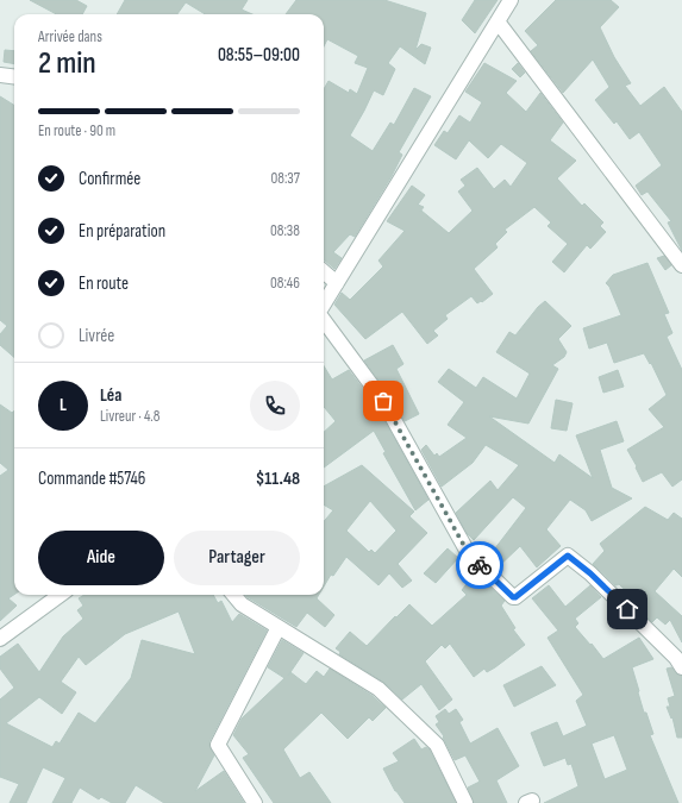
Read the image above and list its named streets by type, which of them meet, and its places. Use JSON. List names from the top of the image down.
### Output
{
  "page": {
    "heading": ["2 min", "Arrivée dans", "08:55–09:00"],
    "panel": [
      "Léa",
      "Livreur · 4.8",
      "Commande #5746",
      "$11.48"
    ],
    "bar": "En route · 90 m",
    "list": [
      ["Confirmée", "08:37"],
      ["En préparation", "08:38"],
      ["En route", "08:46"],
      "Livrée"
    ],
    "round": "L",
    "buttons": ["Aide", "Partager"]
  }
}
